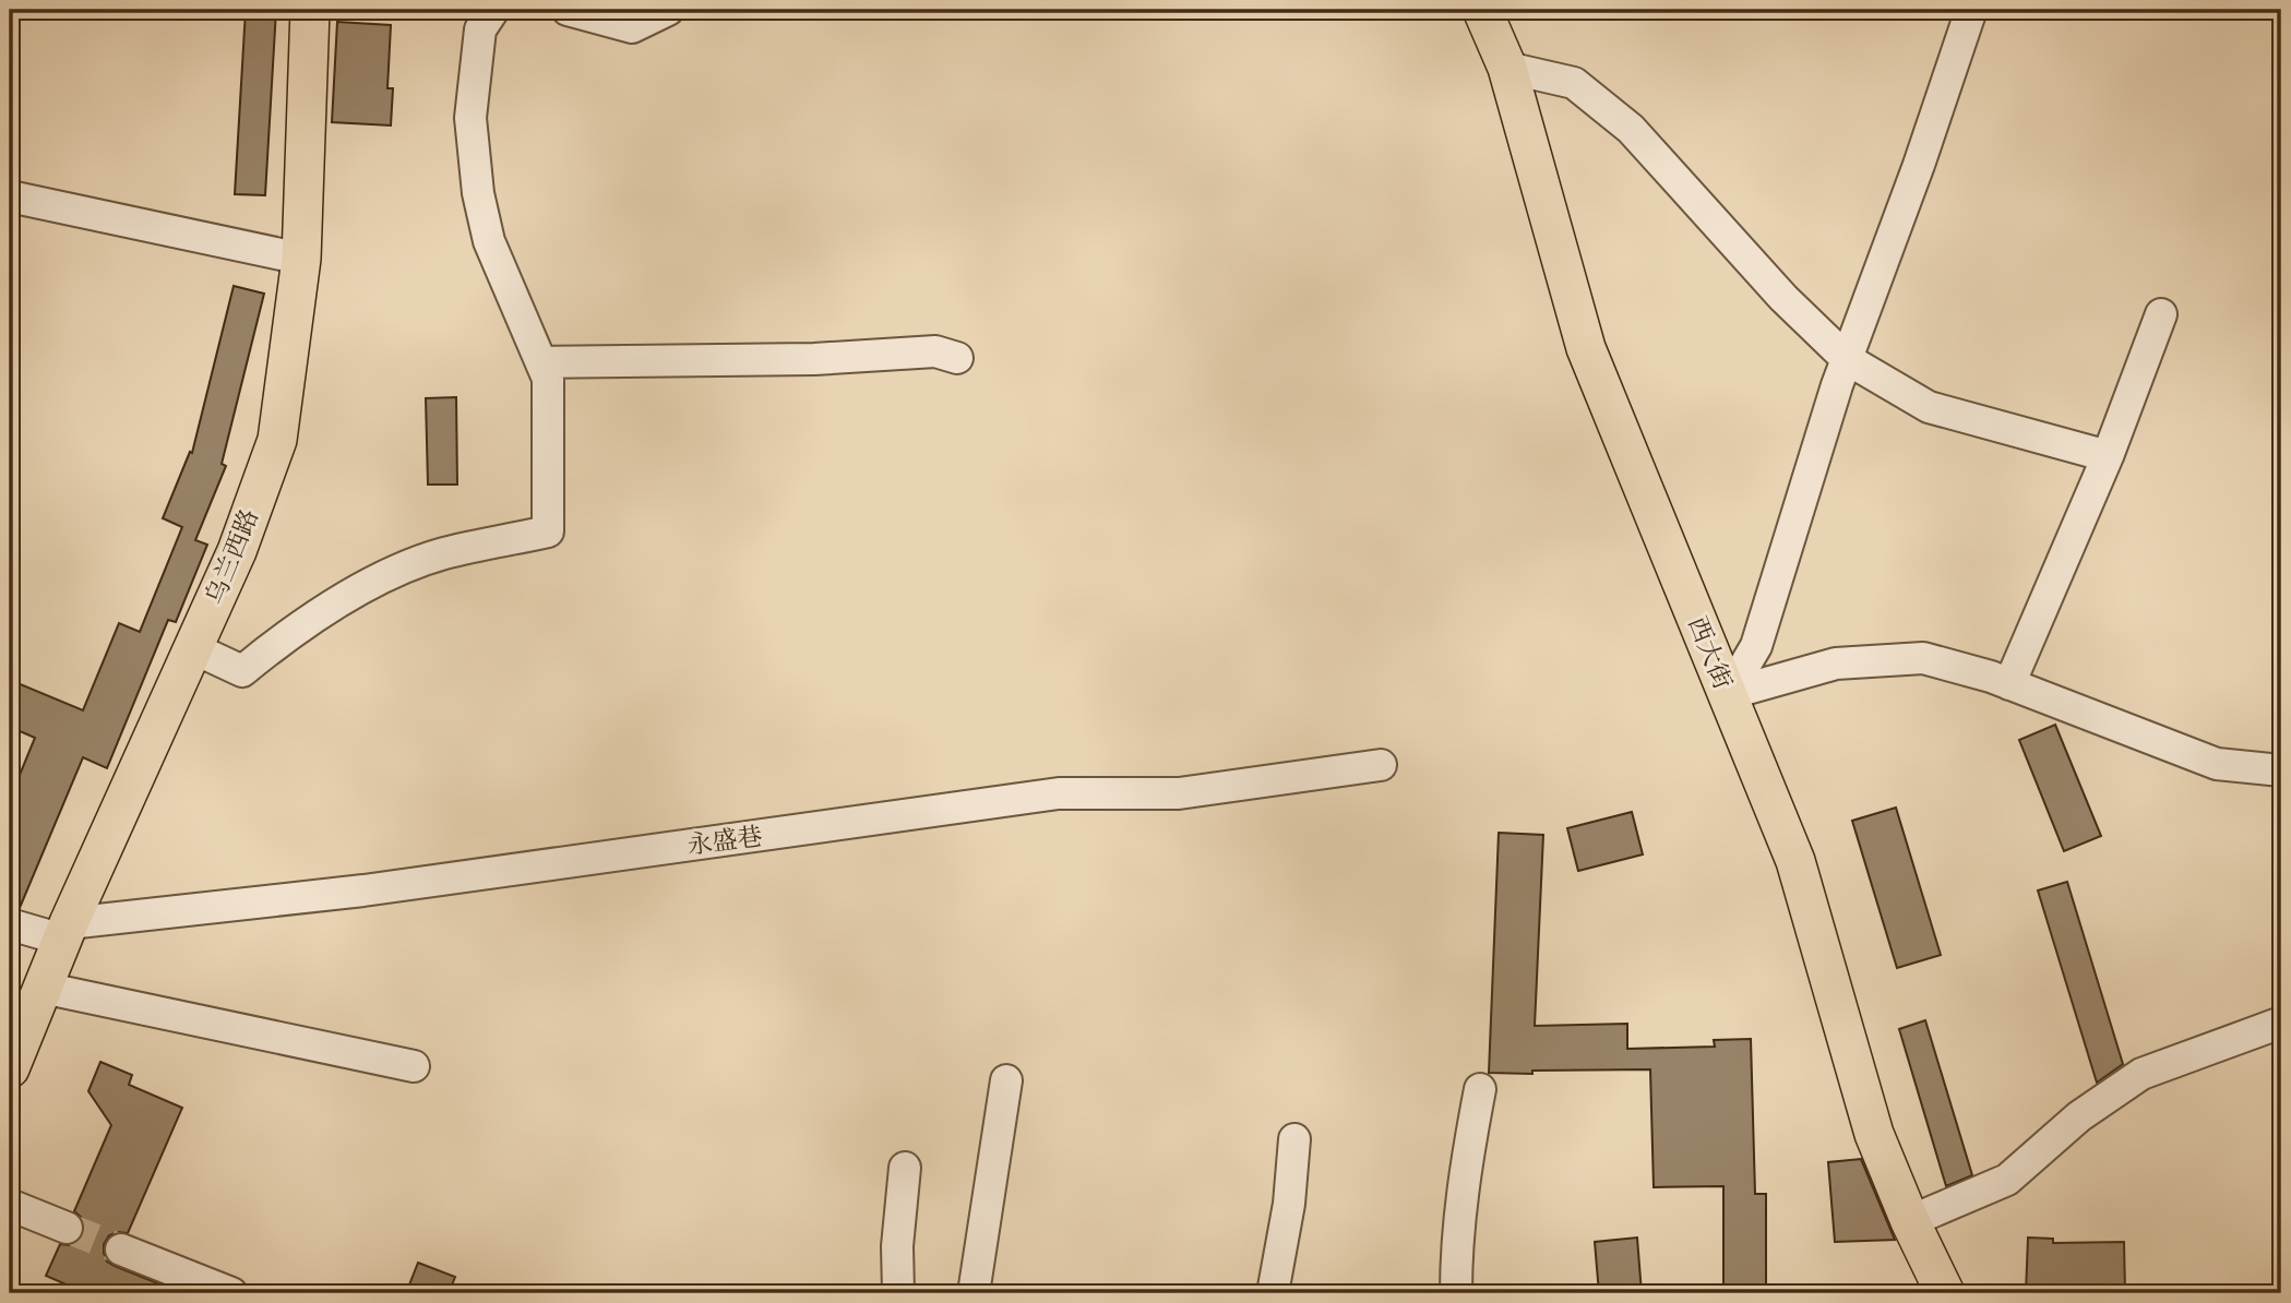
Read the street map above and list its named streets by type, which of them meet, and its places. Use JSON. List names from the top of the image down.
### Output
{
  "streets": {
    "main road": ["乌兰西路", "西大街"],
    "street": ["永盛巷"]
  },
  "crossings": [
    ["乌兰西路", "永盛巷"]
  ]
}
